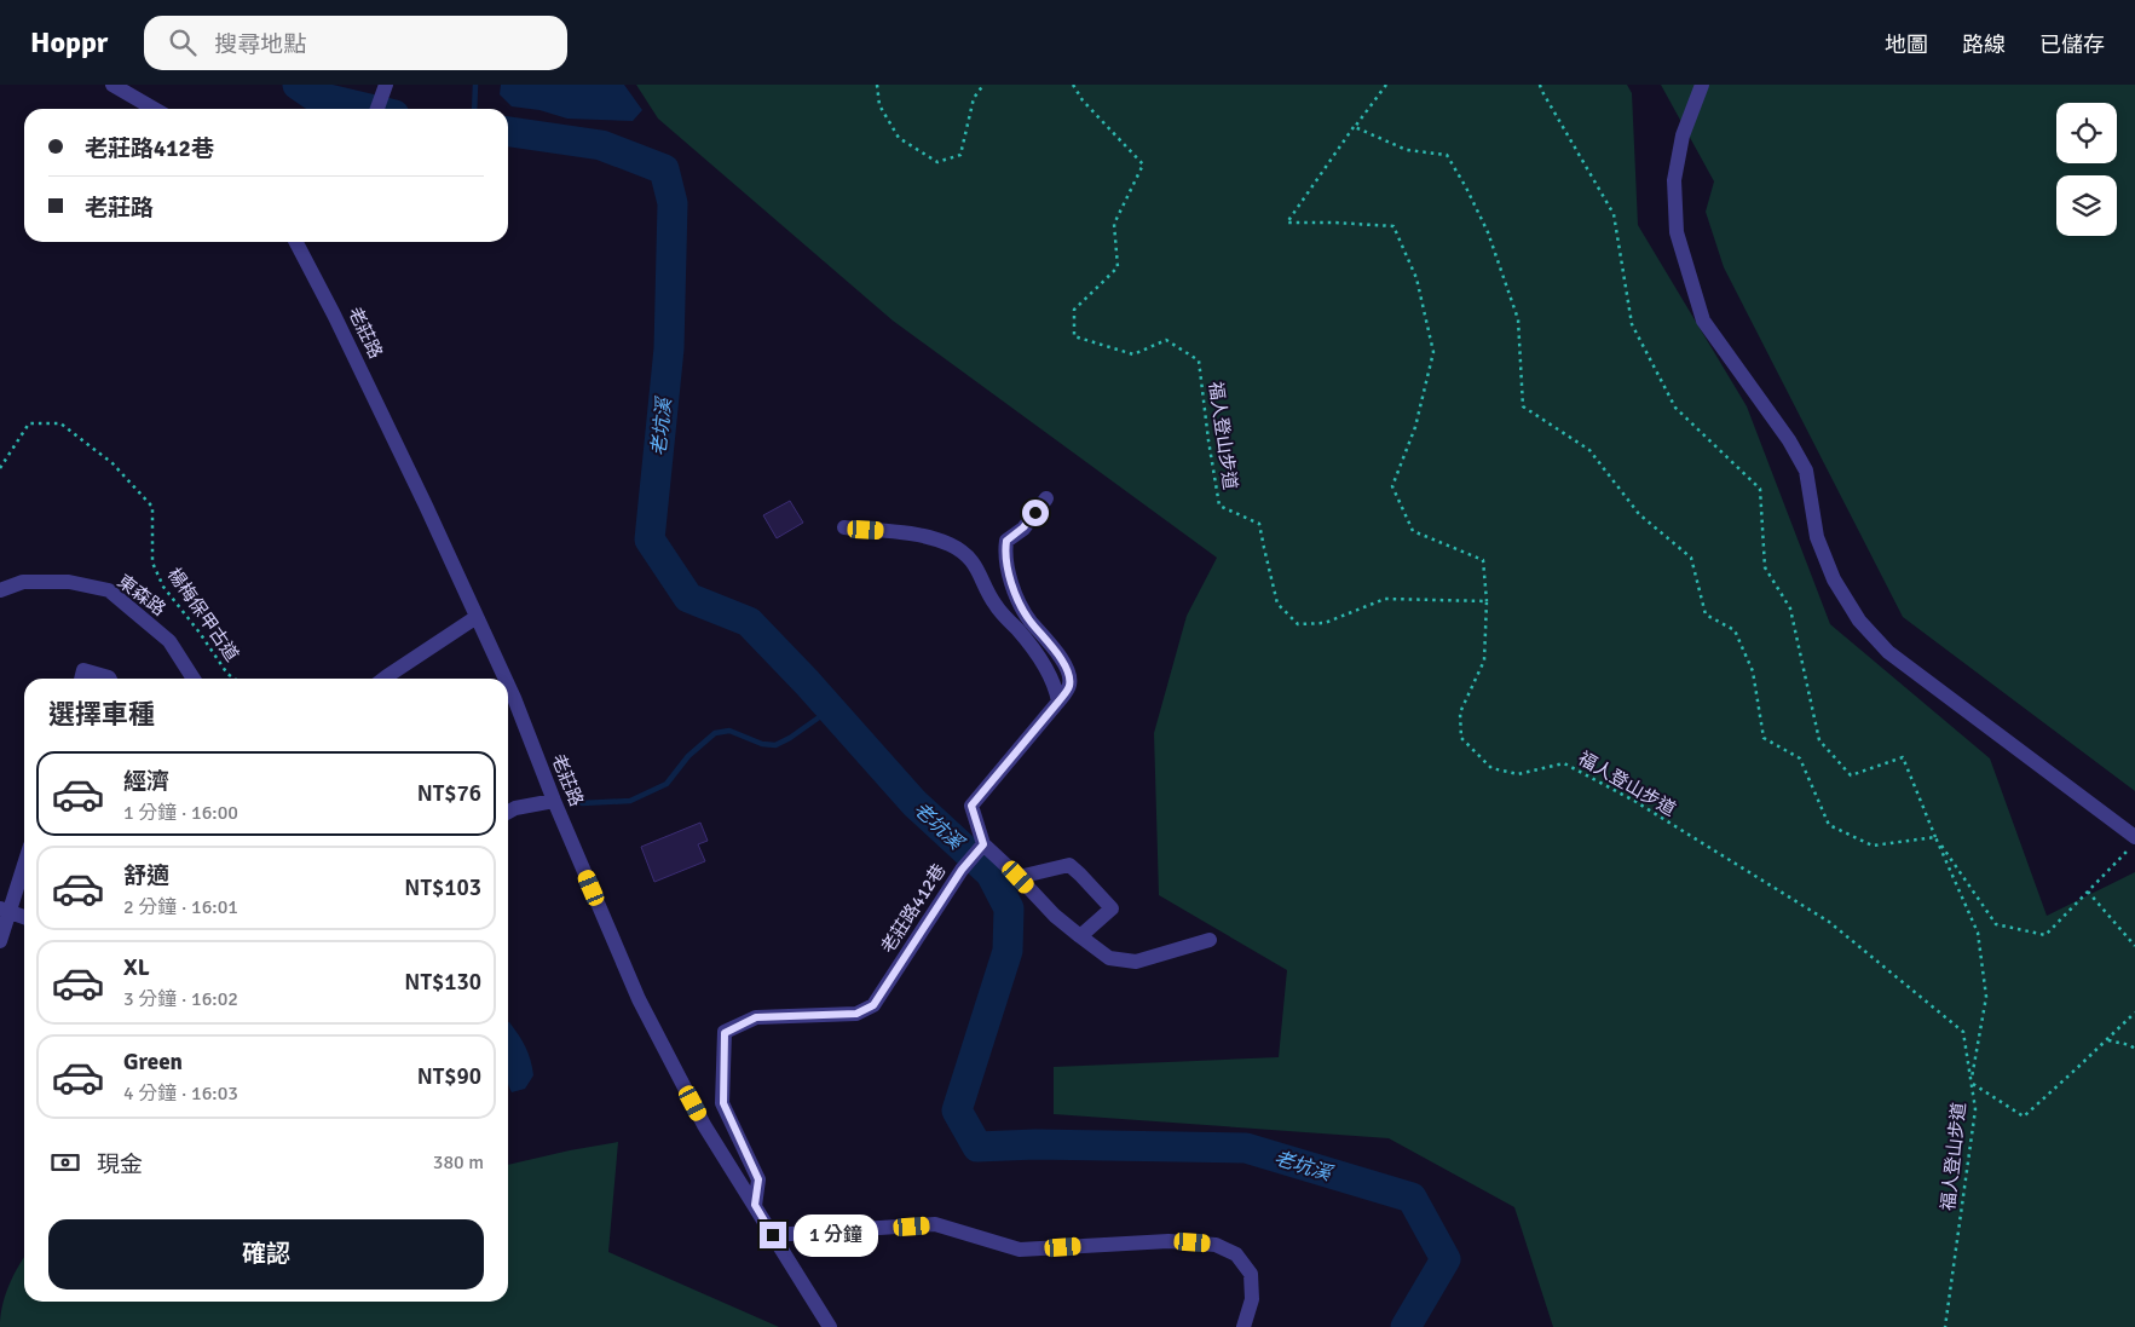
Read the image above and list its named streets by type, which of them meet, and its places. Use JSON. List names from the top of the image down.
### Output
{
  "streets": {
    "street": ["老莊路", "東森路", "老莊路412巷"],
    "path": ["福人登山步道", "楊梅保甲古道"]
  },
  "crossings": [
    ["老莊路", "老莊路412巷"]
  ],
  "water": ["老坑溪"],
  "page": {
    "header": "Hoppr",
    "search": "搜尋地點",
    "nav": ["地圖", "路線", "已儲存"],
    "banner": ["老莊路412巷", "老莊路"],
    "heading": "選擇車種",
    "list": [
      {
        "name": "經濟",
        "note": "1 分鐘 · 16:00",
        "value": "NT$76"
      },
      {
        "name": "舒適",
        "note": "2 分鐘 · 16:01",
        "value": "NT$103"
      },
      {
        "name": "XL",
        "note": "3 分鐘 · 16:02",
        "value": "NT$130"
      },
      {
        "name": "Green",
        "note": "4 分鐘 · 16:03",
        "value": "NT$90"
      }
    ],
    "pay": ["現金", "380 m"],
    "buttons": "確認",
    "bubble": "1 分鐘"
  }
}
